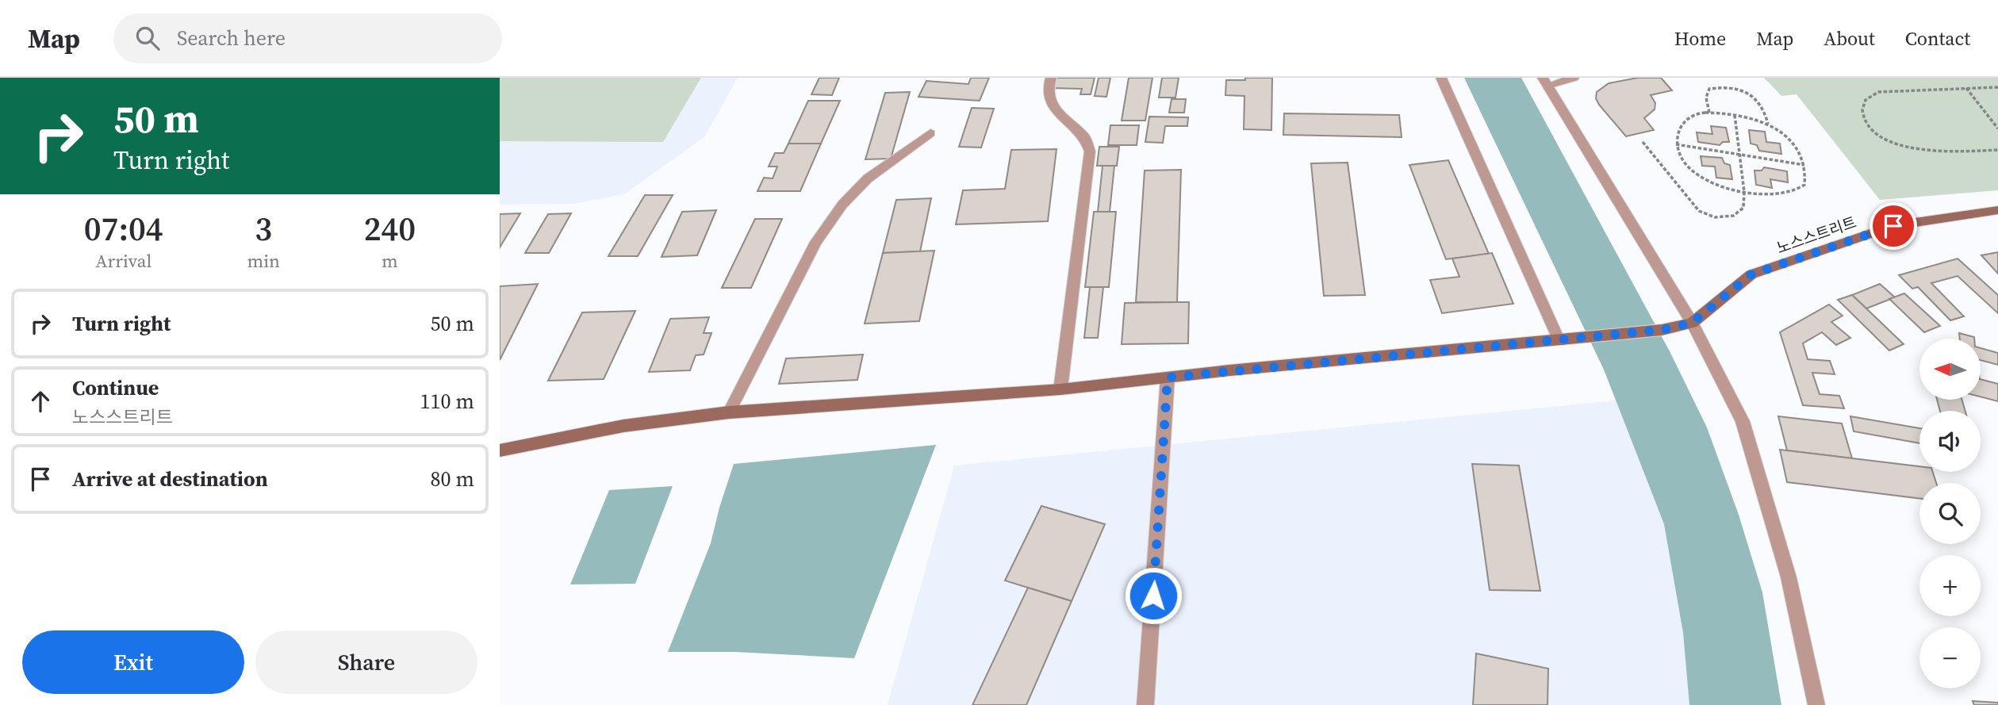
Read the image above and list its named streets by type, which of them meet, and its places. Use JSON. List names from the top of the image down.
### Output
{
  "streets": {
    "main road": ["노스스트리트"]
  },
  "north": "left",
  "page": {
    "header": "Map",
    "search": "Search here",
    "nav": [
      "Home",
      "Map",
      "About",
      "Contact"
    ],
    "turn": ["50 m", "Turn right"],
    "eta": [
      "07:04",
      "Arrival",
      "3",
      "min",
      "240",
      "m"
    ],
    "list": [
      {
        "name": "Turn right",
        "value": "50 m"
      },
      {
        "name": "Continue",
        "note": "노스스트리트",
        "value": "110 m"
      },
      {
        "name": "Arrive at destination",
        "value": "80 m"
      }
    ],
    "map_buttons": ["+", "−"],
    "buttons": ["Exit", "Share"]
  }
}
